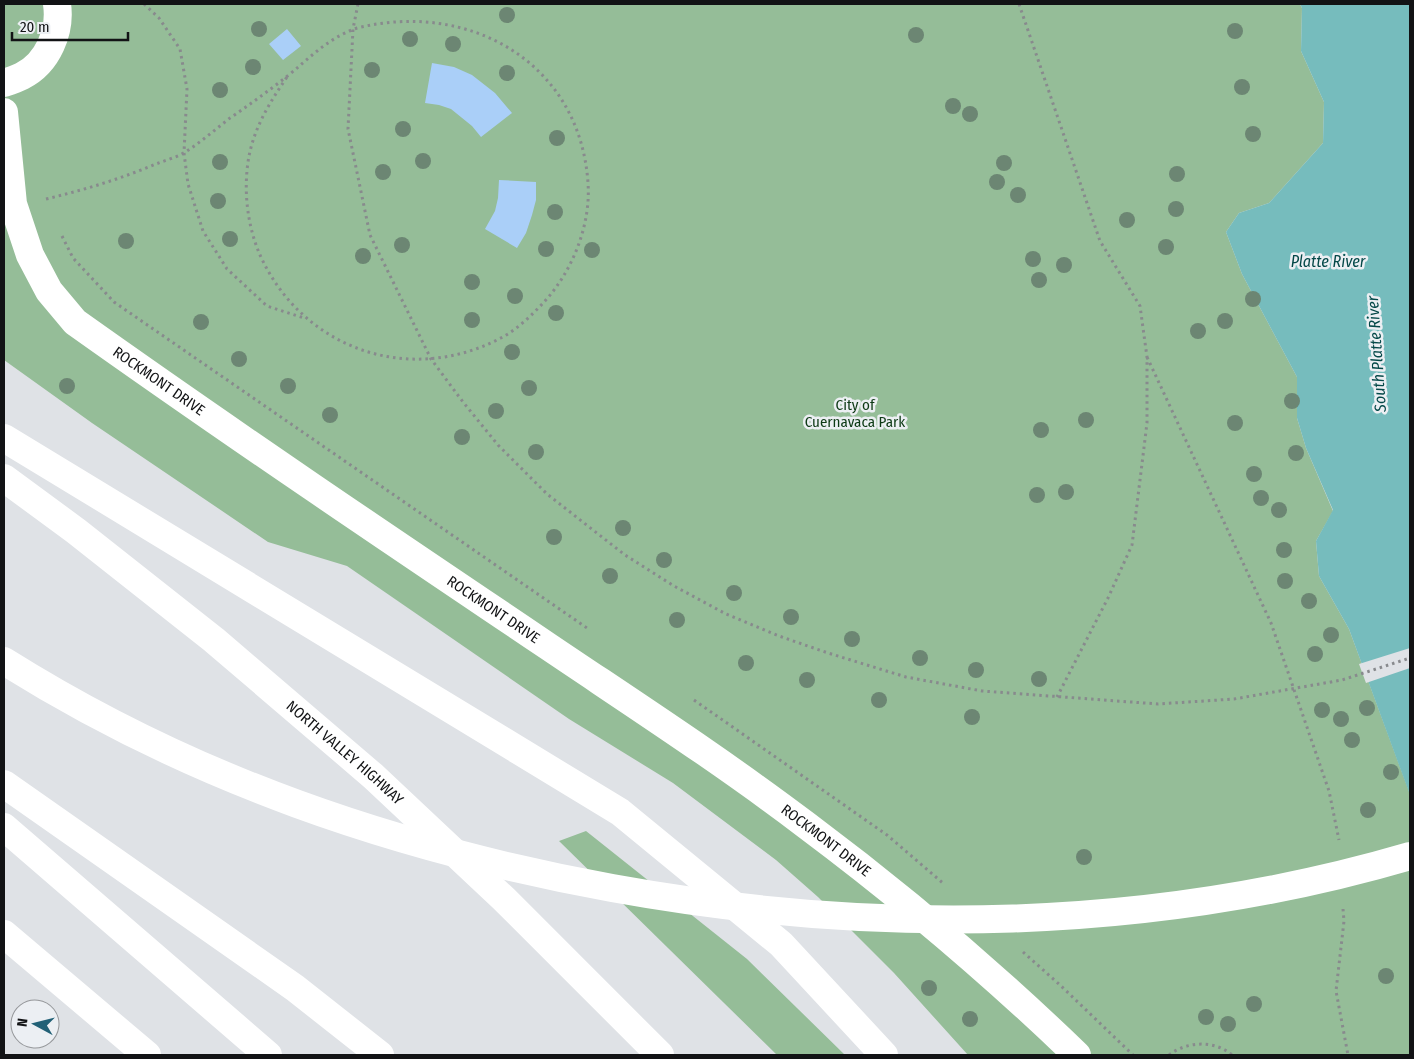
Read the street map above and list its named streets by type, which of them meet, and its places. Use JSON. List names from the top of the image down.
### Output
{
  "streets": {
    "main road": ["ROCKMONT DRIVE", "NORTH VALLEY HIGHWAY"]
  },
  "water": ["Platte River", "South Platte River"],
  "parks": ["City of Cuernavaca Park"],
  "scale_bar": "20 m",
  "north": "left"
}
